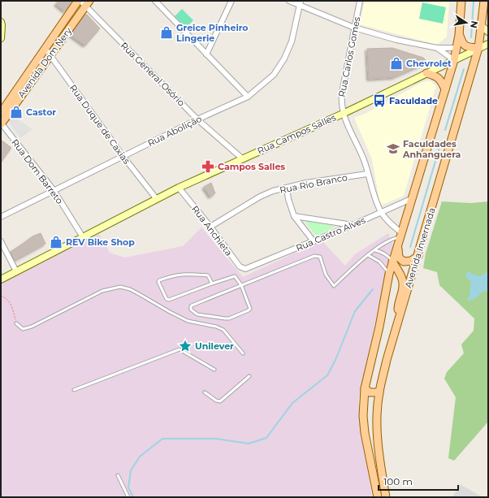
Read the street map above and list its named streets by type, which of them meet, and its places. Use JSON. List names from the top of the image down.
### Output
{
  "streets": {
    "main road": ["Avenida Dom Nery", "Rua Campos Salles", "Avenida Invernada"],
    "street": [
      "Rua Carlos Gomes",
      "Rua General Osório",
      "Rua Duque de Caxias",
      "Rua Abolição",
      "Rua Dom Barreto",
      "Rua Rio Branco",
      "Rua Anchieta",
      "Rua Castro Alves"
    ]
  },
  "crossings": [
    ["Rua Carlos Gomes", "Rua Campos Salles"],
    ["Rua Carlos Gomes", "Rua Rio Branco"],
    ["Rua Carlos Gomes", "Rua Castro Alves"],
    ["Avenida Dom Nery", "Rua General Osório"],
    ["Avenida Dom Nery", "Rua Duque de Caxias"],
    ["Avenida Dom Nery", "Rua Dom Barreto"],
    ["Rua General Osório", "Rua Abolição"],
    ["Rua General Osório", "Rua Campos Salles"],
    ["Rua Duque de Caxias", "Rua Abolição"],
    ["Rua Duque de Caxias", "Rua Campos Salles"],
    ["Rua Abolição", "Rua Dom Barreto"],
    ["Rua Campos Salles", "Rua Dom Barreto"],
    ["Rua Campos Salles", "Rua Anchieta"],
    ["Rua Campos Salles", "Avenida Invernada"],
    ["Rua Rio Branco", "Rua Anchieta"],
    ["Rua Anchieta", "Rua Castro Alves"]
  ],
  "places": {
    "shop": [
      "Greice Pinheiro Lingerie",
      "Chevrolet",
      "Castor",
      "REV Bike Shop"
    ],
    "bus stop": ["Faculdade"],
    "school or university": ["Faculdades Anhanguera"],
    "pharmacy": ["Campos Salles"],
    "place": ["Unilever"]
  },
  "scale_bar": "100 m",
  "north": "right"
}
